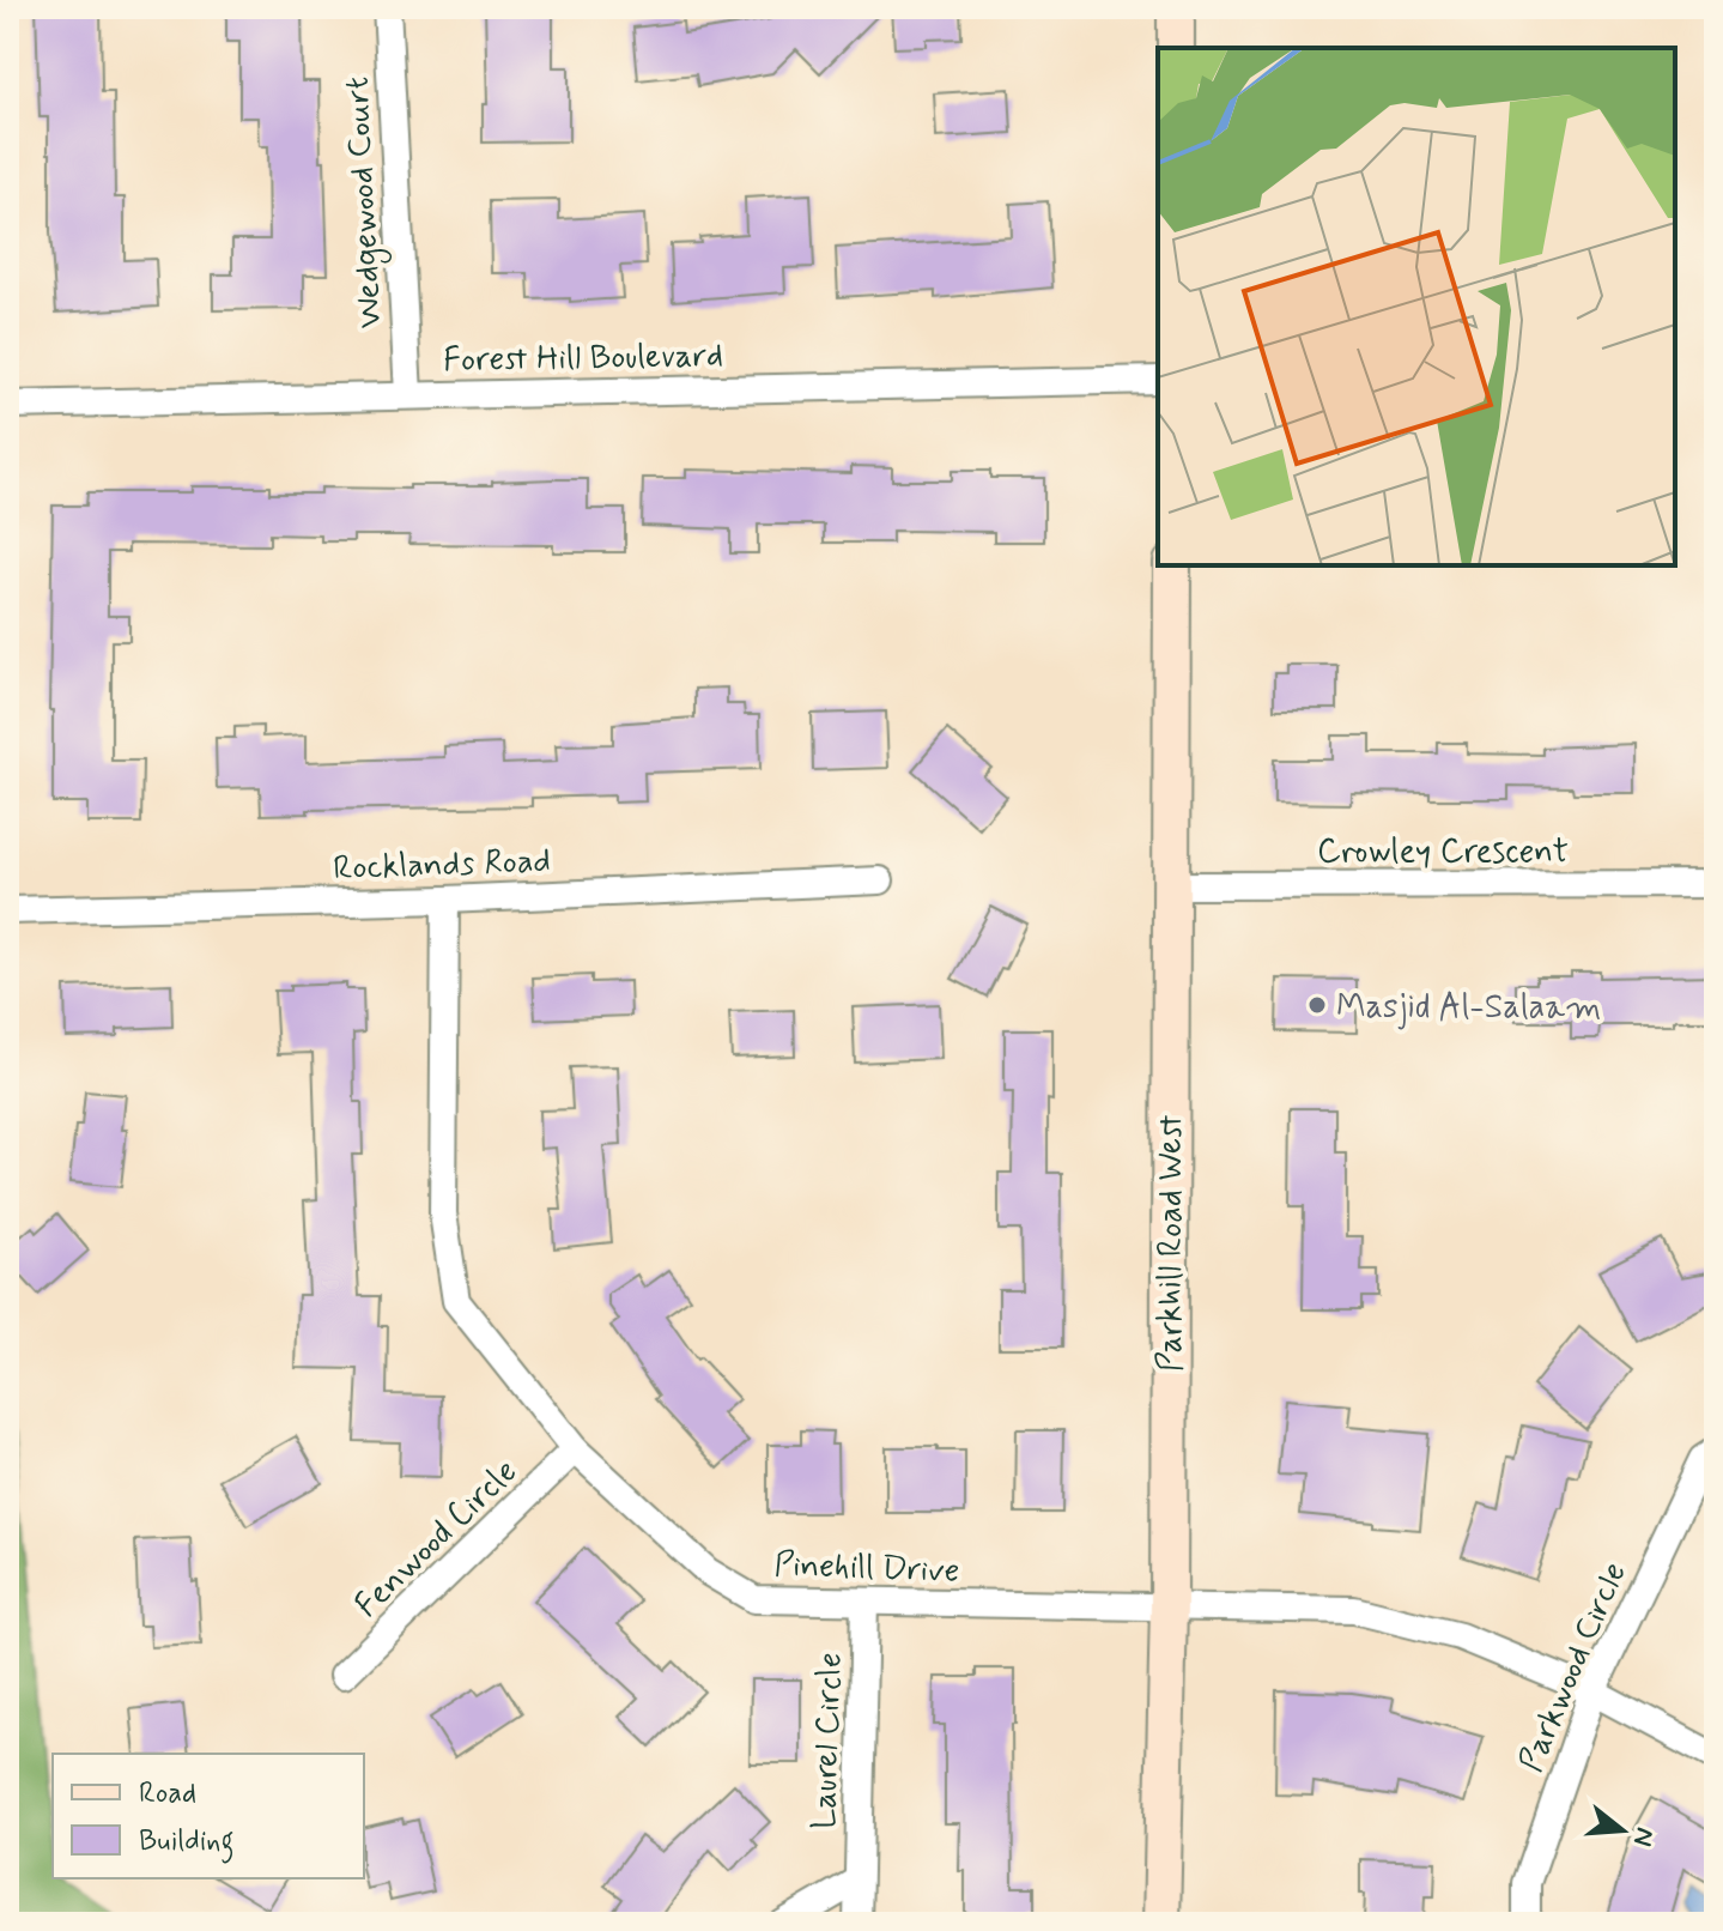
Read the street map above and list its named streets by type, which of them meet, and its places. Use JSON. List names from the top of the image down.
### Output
{
  "streets": {
    "main road": ["Parkhill Road West"],
    "street": [
      "Wedgewood Court",
      "Forest Hill Boulevard",
      "Crowley Crescent",
      "Rocklands Road",
      "Fenwood Circle",
      "Pinehill Drive",
      "Parkwood Circle",
      "Laurel Circle"
    ]
  },
  "crossings": [
    ["Wedgewood Court", "Forest Hill Boulevard"],
    ["Crowley Crescent", "Parkhill Road West"],
    ["Rocklands Road", "Pinehill Drive"],
    ["Parkhill Road West", "Pinehill Drive"],
    ["Fenwood Circle", "Pinehill Drive"],
    ["Pinehill Drive", "Parkwood Circle"],
    ["Pinehill Drive", "Laurel Circle"]
  ],
  "places": ["Masjid Al-Salaam"],
  "legend": ["Road", "Building"],
  "north": "right"
}
